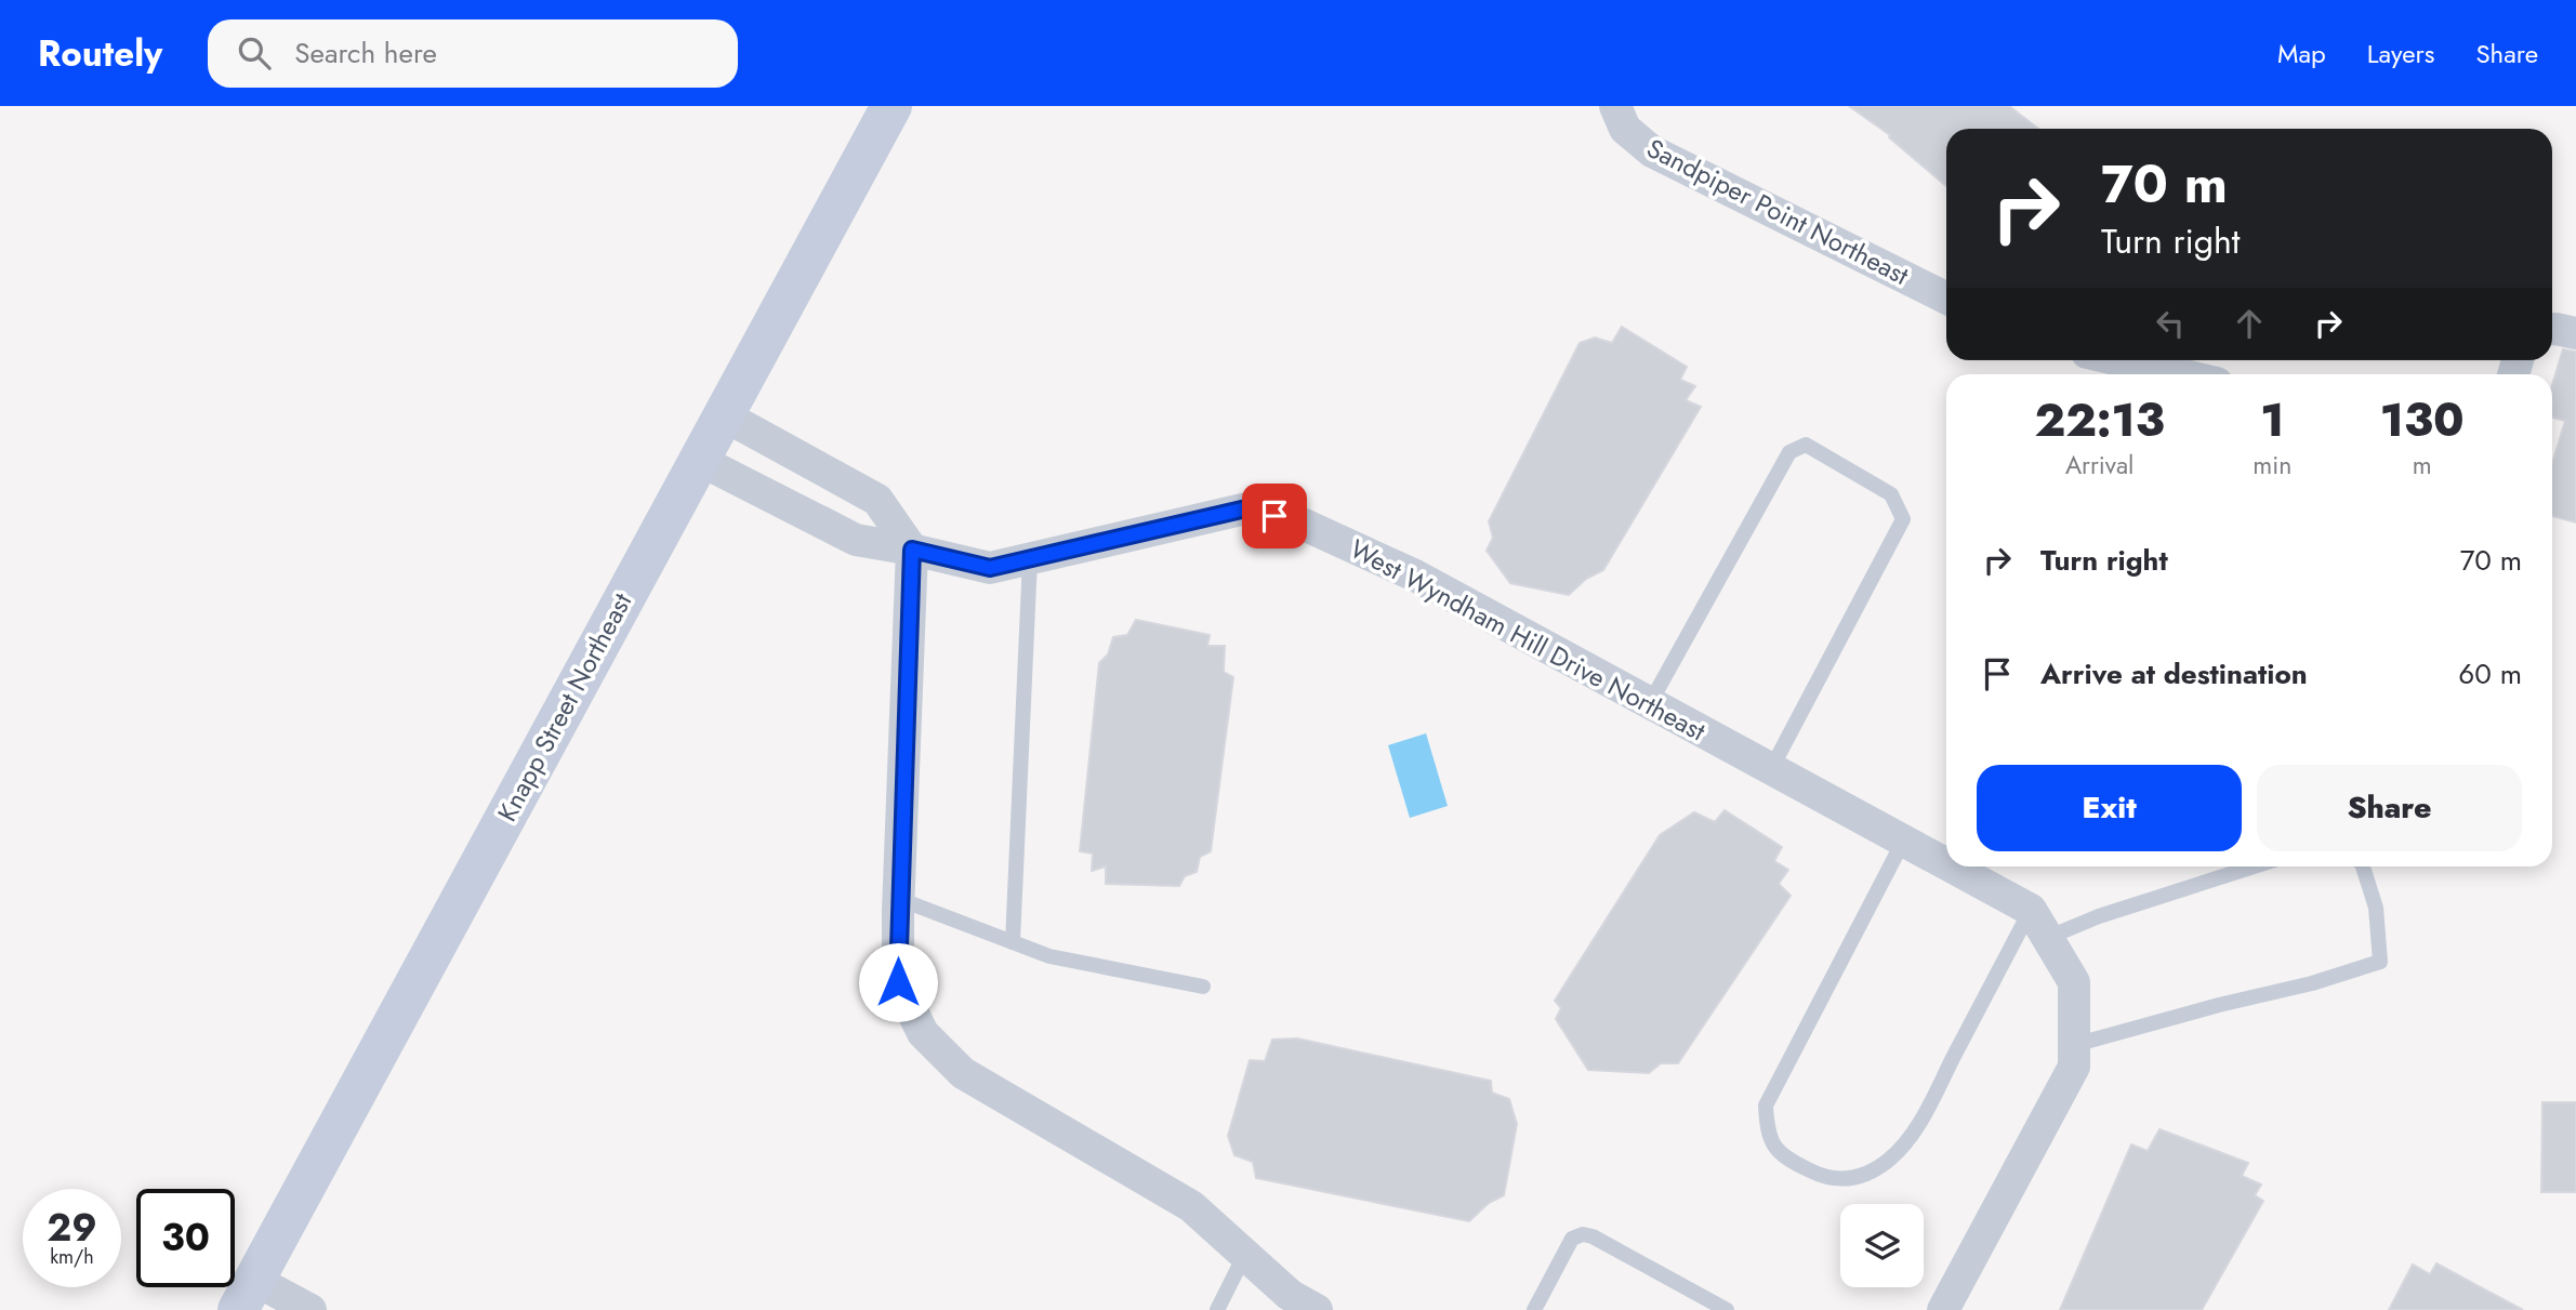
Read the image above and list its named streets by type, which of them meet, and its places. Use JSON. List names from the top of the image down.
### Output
{
  "streets": {
    "main road": ["Knapp Street Northeast"],
    "street": ["Sandpiper Point Northeast", "West Wyndham Hill Drive Northeast"]
  },
  "crossings": [
    ["West Wyndham Hill Drive Northeast", "Knapp Street Northeast"]
  ],
  "page": {
    "header": "Routely",
    "search": "Search here",
    "nav": ["Map", "Layers", "Share"],
    "turn": ["70 m", "Turn right"],
    "eta": [
      "22:13",
      "Arrival",
      "1",
      "min",
      "130",
      "m"
    ],
    "list": [
      {
        "name": "Turn right",
        "value": "70 m"
      },
      {
        "name": "Arrive at destination",
        "value": "60 m"
      }
    ],
    "buttons": ["Exit", "Share"],
    "speed": "29 km/h",
    "limit": "30"
  }
}
